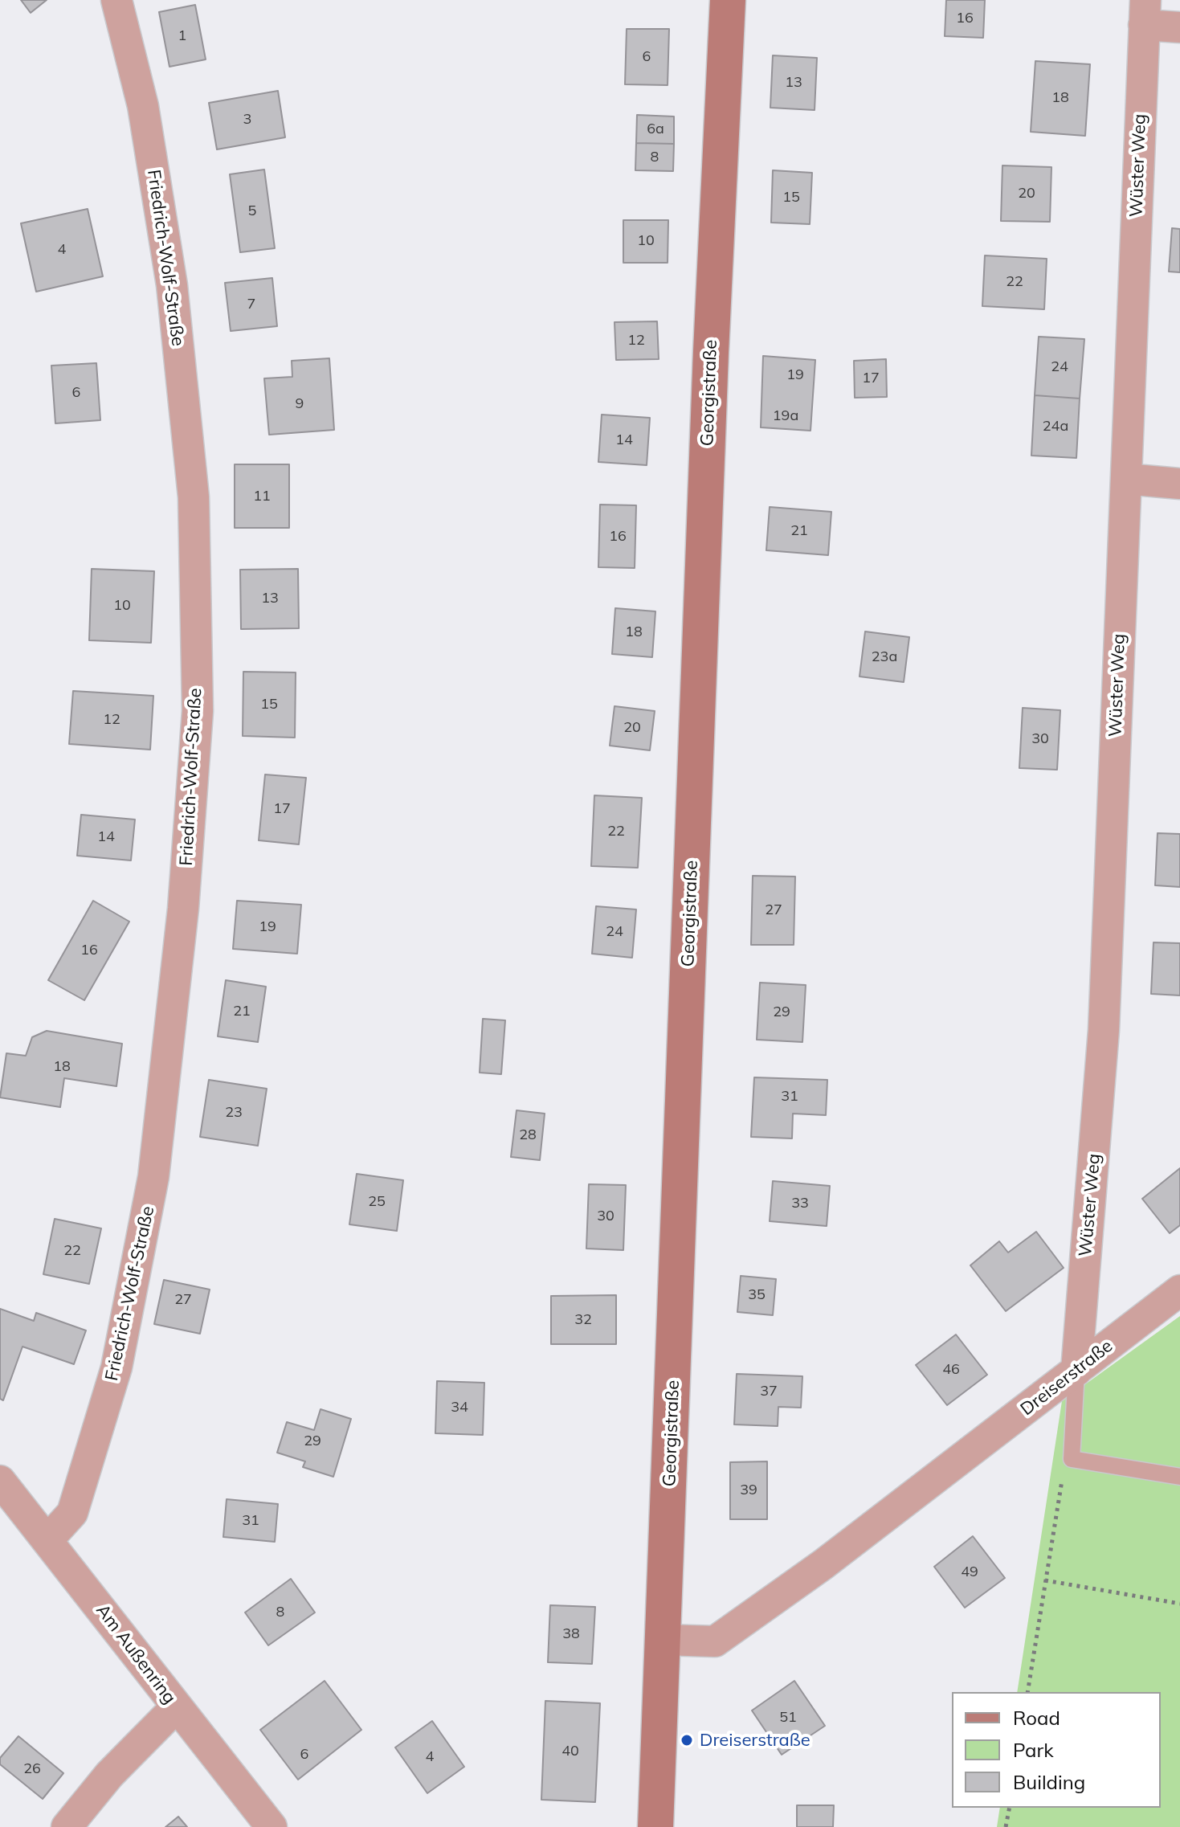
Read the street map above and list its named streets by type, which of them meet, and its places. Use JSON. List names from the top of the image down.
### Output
{
  "streets": {
    "street": [
      "Wüster Weg",
      "Friedrich-Wolf-Straße",
      "Georgistraße",
      "Dreiserstraße",
      "Am Außenring"
    ]
  },
  "crossings": [
    ["Wüster Weg", "Dreiserstraße"],
    ["Friedrich-Wolf-Straße", "Am Außenring"],
    ["Georgistraße", "Dreiserstraße"]
  ],
  "places": ["Dreiserstraße"],
  "house_numbers": [
    "16",
    "1",
    "6",
    "13",
    "18",
    "3",
    "6a",
    "8",
    "20",
    "15",
    "5",
    "10",
    "4",
    "22",
    "7",
    "12",
    "24",
    "19",
    "17",
    "6",
    "9",
    "19a",
    "24a",
    "14",
    "11",
    "21",
    "16",
    "13",
    "10",
    "18",
    "23a",
    "15",
    "12",
    "20",
    "30",
    "17",
    "22",
    "14",
    "27",
    "19",
    "24",
    "16",
    "21",
    "29",
    "18",
    "31",
    "23",
    "28",
    "25",
    "33",
    "30",
    "22",
    "35",
    "27",
    "32",
    "46",
    "37",
    "34",
    "29",
    "39",
    "31",
    "49",
    "8",
    "38",
    "51",
    "40",
    "6",
    "4",
    "26"
  ],
  "legend": ["Road", "Park", "Building"]
}
